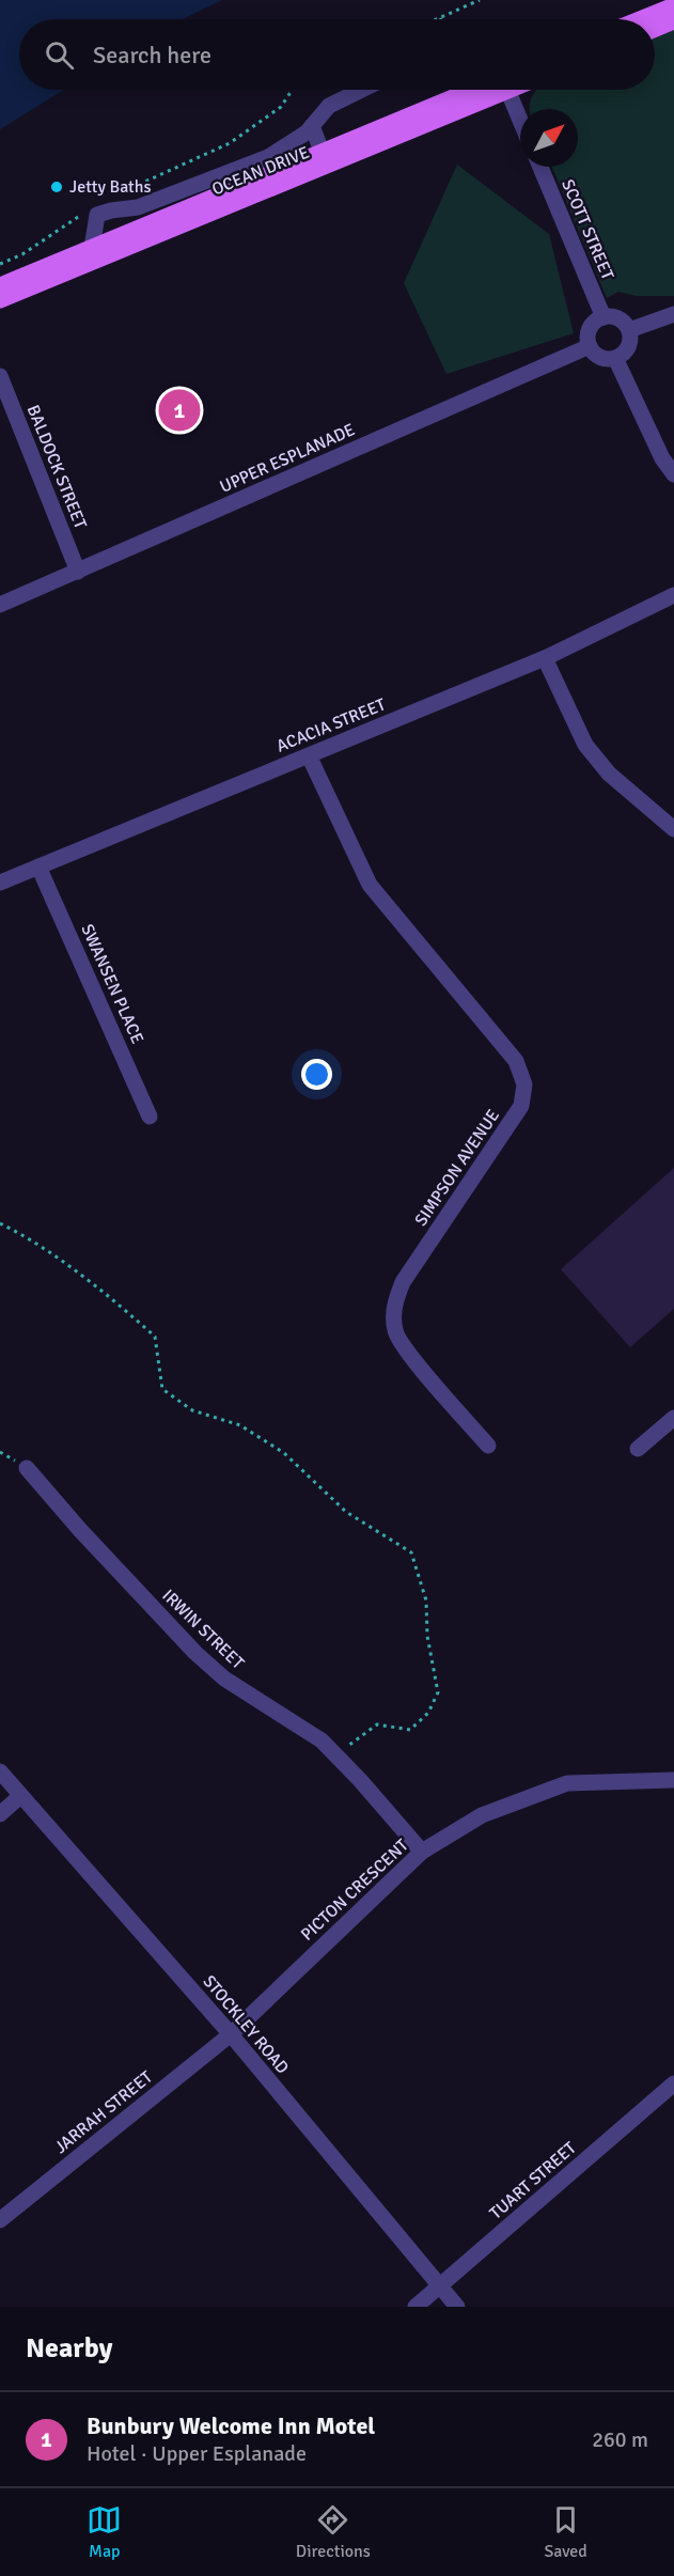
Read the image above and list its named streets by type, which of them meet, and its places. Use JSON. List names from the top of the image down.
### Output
{
  "streets": {
    "main road": ["OCEAN DRIVE"],
    "street": [
      "SCOTT STREET",
      "UPPER ESPLANADE",
      "BALDOCK STREET",
      "ACACIA STREET",
      "SWANSEN PLACE",
      "SIMPSON AVENUE",
      "IRWIN STREET",
      "PICTON CRESCENT",
      "STOCKLEY ROAD",
      "JARRAH STREET",
      "TUART STREET"
    ]
  },
  "crossings": [
    ["SCOTT STREET", "UPPER ESPLANADE"],
    ["UPPER ESPLANADE", "BALDOCK STREET"],
    ["ACACIA STREET", "SWANSEN PLACE"],
    ["ACACIA STREET", "SIMPSON AVENUE"],
    ["IRWIN STREET", "PICTON CRESCENT"],
    ["PICTON CRESCENT", "STOCKLEY ROAD"],
    ["PICTON CRESCENT", "JARRAH STREET"],
    ["STOCKLEY ROAD", "JARRAH STREET"],
    ["STOCKLEY ROAD", "TUART STREET"]
  ],
  "places": ["Jetty Baths"],
  "north": "top right",
  "page": {
    "search": "Search here",
    "pins": "1",
    "heading": "Nearby",
    "list": [
      {
        "mark": "1",
        "name": "Bunbury Welcome Inn Motel",
        "note": "Hotel · Upper Esplanade",
        "value": "260 m"
      }
    ],
    "nav": ["Map", "Directions", "Saved"]
  }
}
